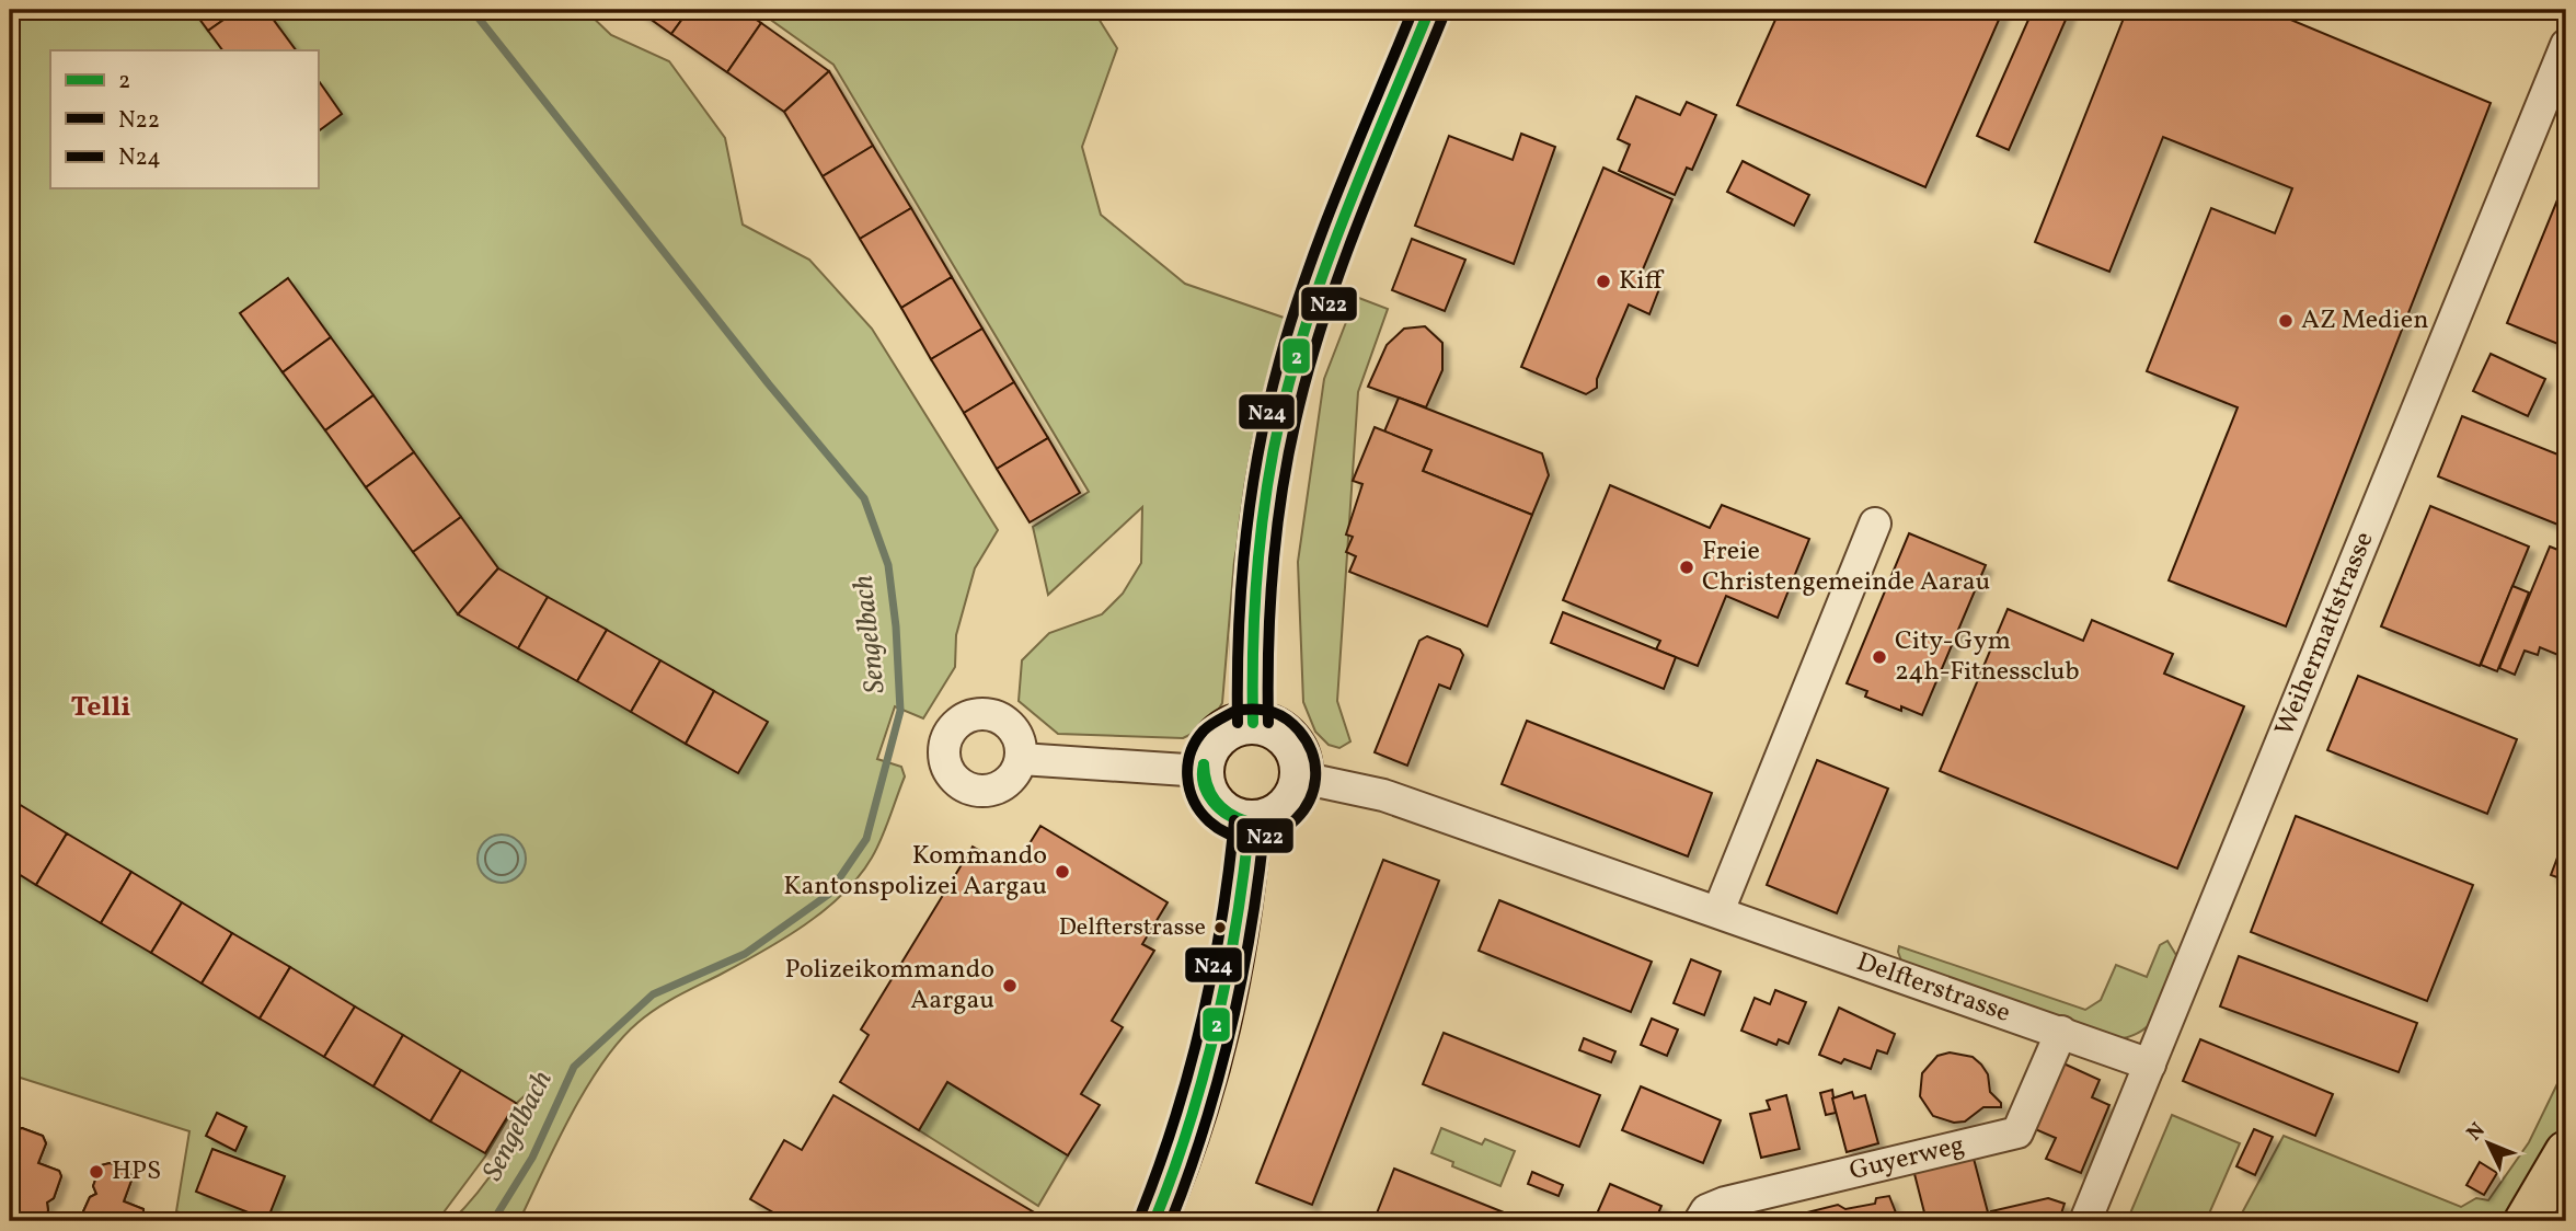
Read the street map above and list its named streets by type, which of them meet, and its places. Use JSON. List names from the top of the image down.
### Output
{
  "streets": {
    "street": ["Weihermattstrasse", "Delfterstrasse", "Guyerweg"]
  },
  "crossings": [
    ["Weihermattstrasse", "Delfterstrasse"],
    ["Delfterstrasse", "Guyerweg"]
  ],
  "districts": ["Telli"],
  "water": ["Sengelbach"],
  "places": [
    "Kiff",
    "AZ Medien",
    "Freie Christengemeinde Aarau",
    "City-Gym 24h-Fitnessclub",
    "Kommando Kantonspolizei Aargau",
    "Delfterstrasse",
    "Polizeikommando Aargau",
    "HPS"
  ],
  "lines": ["transit line 2", "transit line N24", "transit line N22"],
  "legend": ["2", "N22", "N24"],
  "north": "top left"
}
